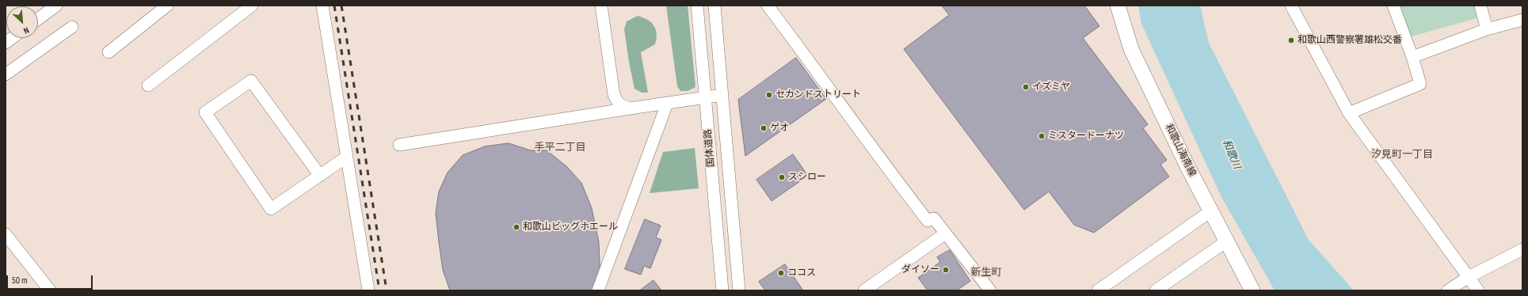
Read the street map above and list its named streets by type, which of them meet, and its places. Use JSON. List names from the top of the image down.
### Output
{
  "streets": {
    "main road": ["和歌山海南線"],
    "street": ["国体道路"]
  },
  "districts": ["手平二丁目", "汐見町一丁目", "新生町"],
  "water": ["和歌川"],
  "places": [
    "和歌山西警察署雄松交番",
    "イズミヤ",
    "セカンドストリート",
    "ゲオ",
    "ミスタードーナツ",
    "スシロー",
    "和歌山ビッグホエール",
    "ダイソー",
    "ココス"
  ],
  "scale_bar": "50 m",
  "north": "bottom right"
}
